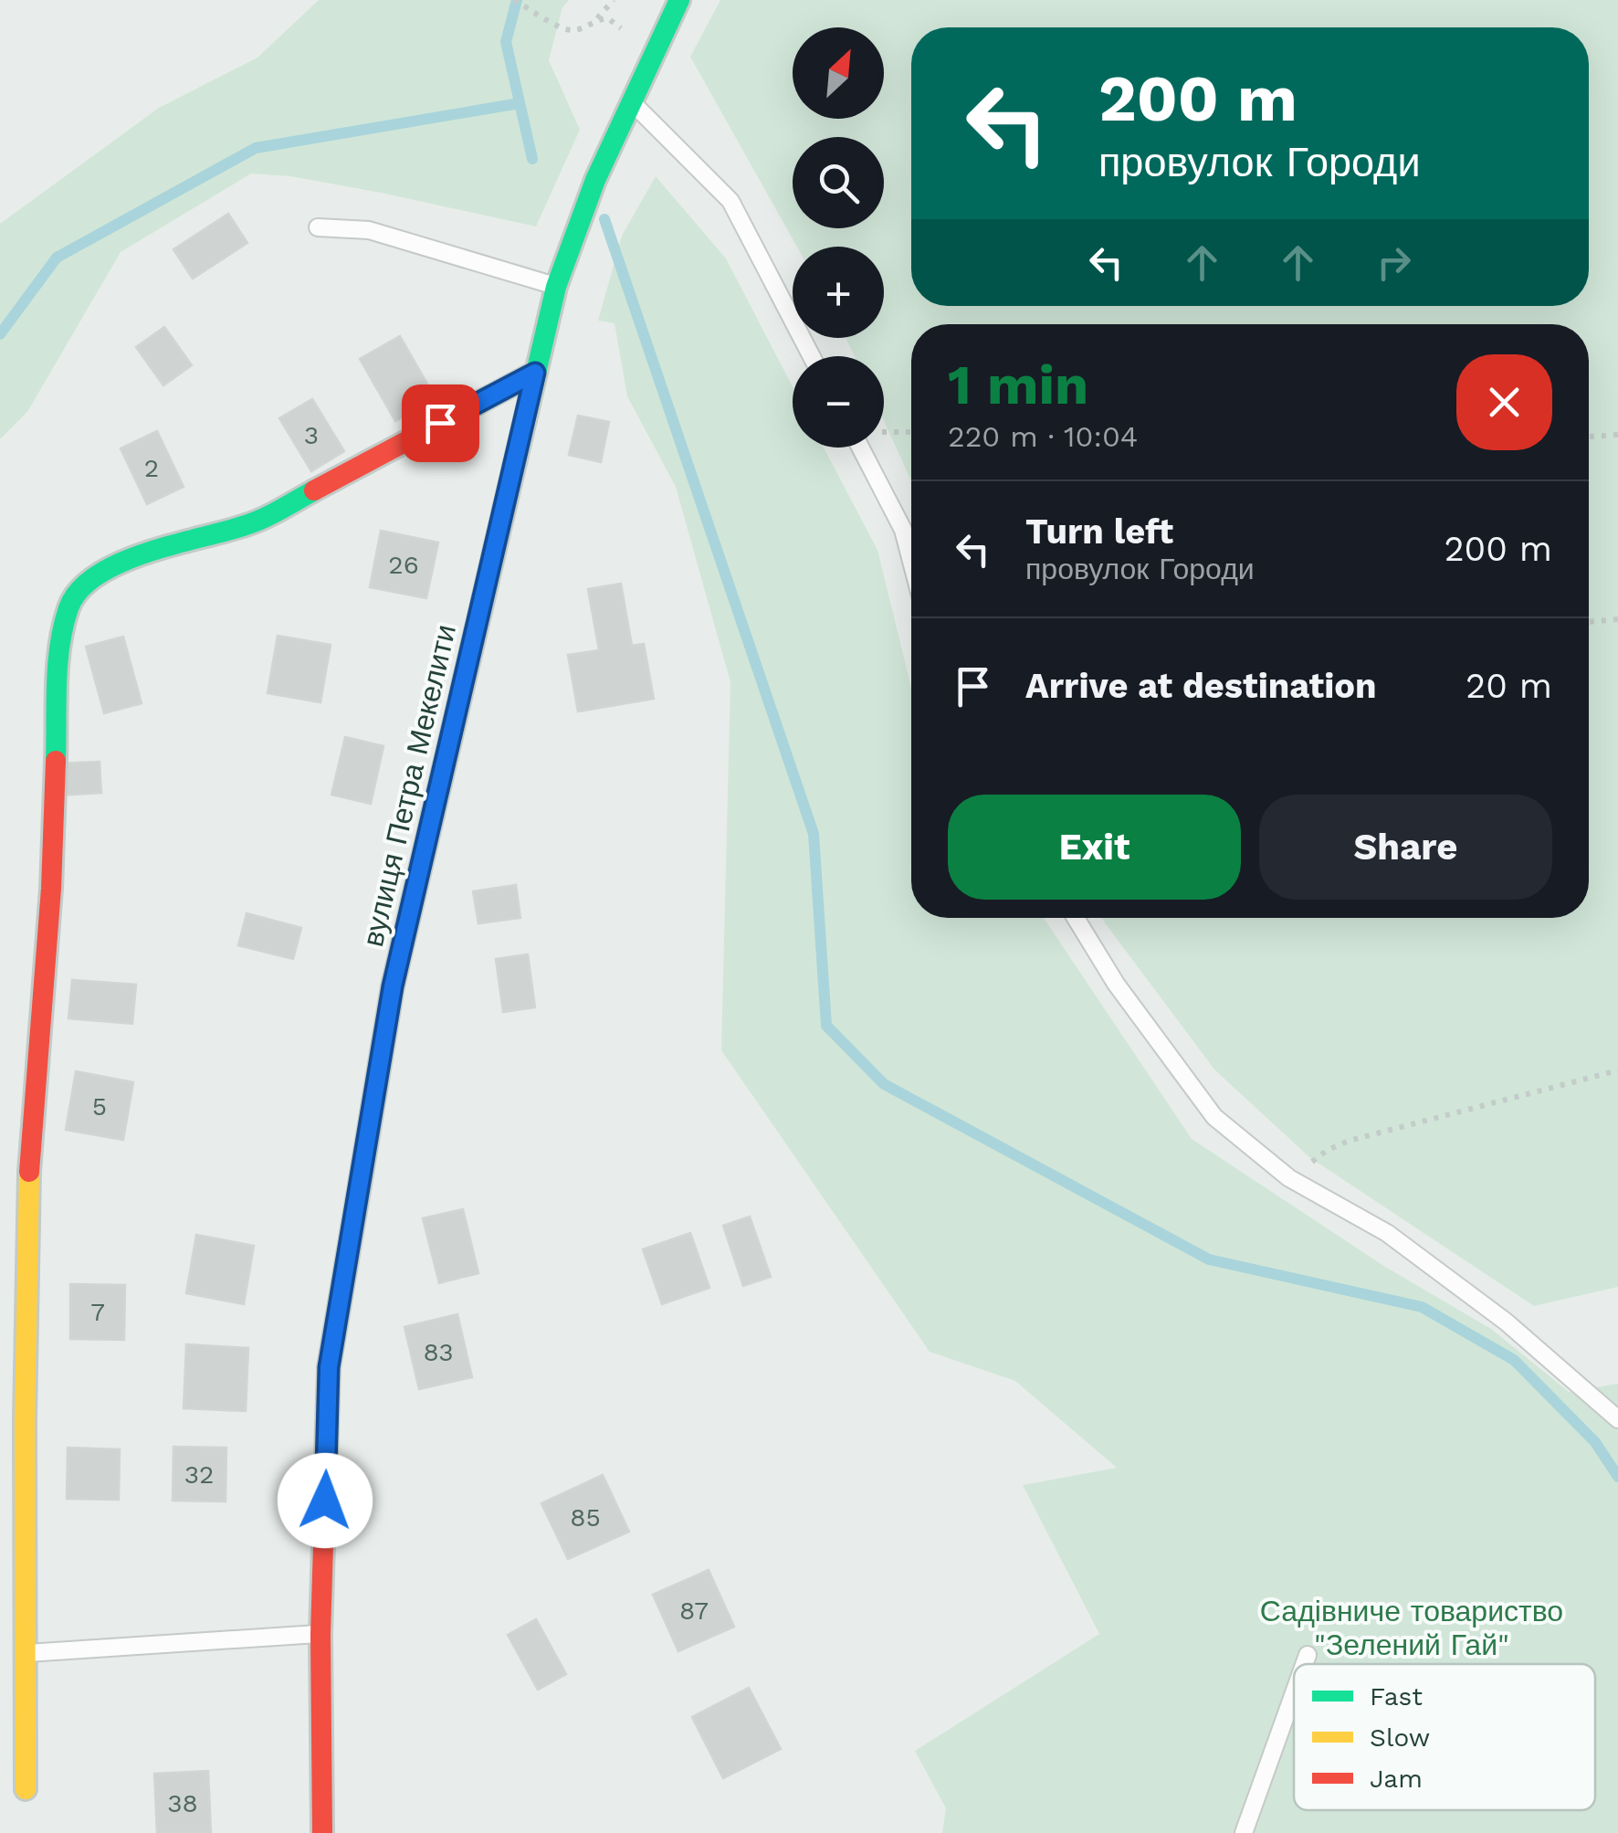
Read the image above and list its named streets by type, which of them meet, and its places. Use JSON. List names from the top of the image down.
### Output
{
  "streets": {
    "street": ["вулиця Петра Мекелити"]
  },
  "parks": ["Садівниче товариство \"Зелений Гай\""],
  "house_numbers": [
    "3",
    "2",
    "26",
    "5",
    "7",
    "83",
    "32",
    "85",
    "87",
    "38"
  ],
  "legend": ["Fast", "Slow", "Jam"],
  "north": "top right",
  "page": {
    "map_buttons": ["+", "−"],
    "turn": ["200 m", "провулок Городи"],
    "heading": ["1 min", "220 m · 10:04"],
    "list": [
      {
        "name": "Turn left",
        "note": "провулок Городи",
        "value": "200 m"
      },
      {
        "name": "Arrive at destination",
        "value": "20 m"
      }
    ],
    "buttons": ["Exit", "Share"]
  }
}
